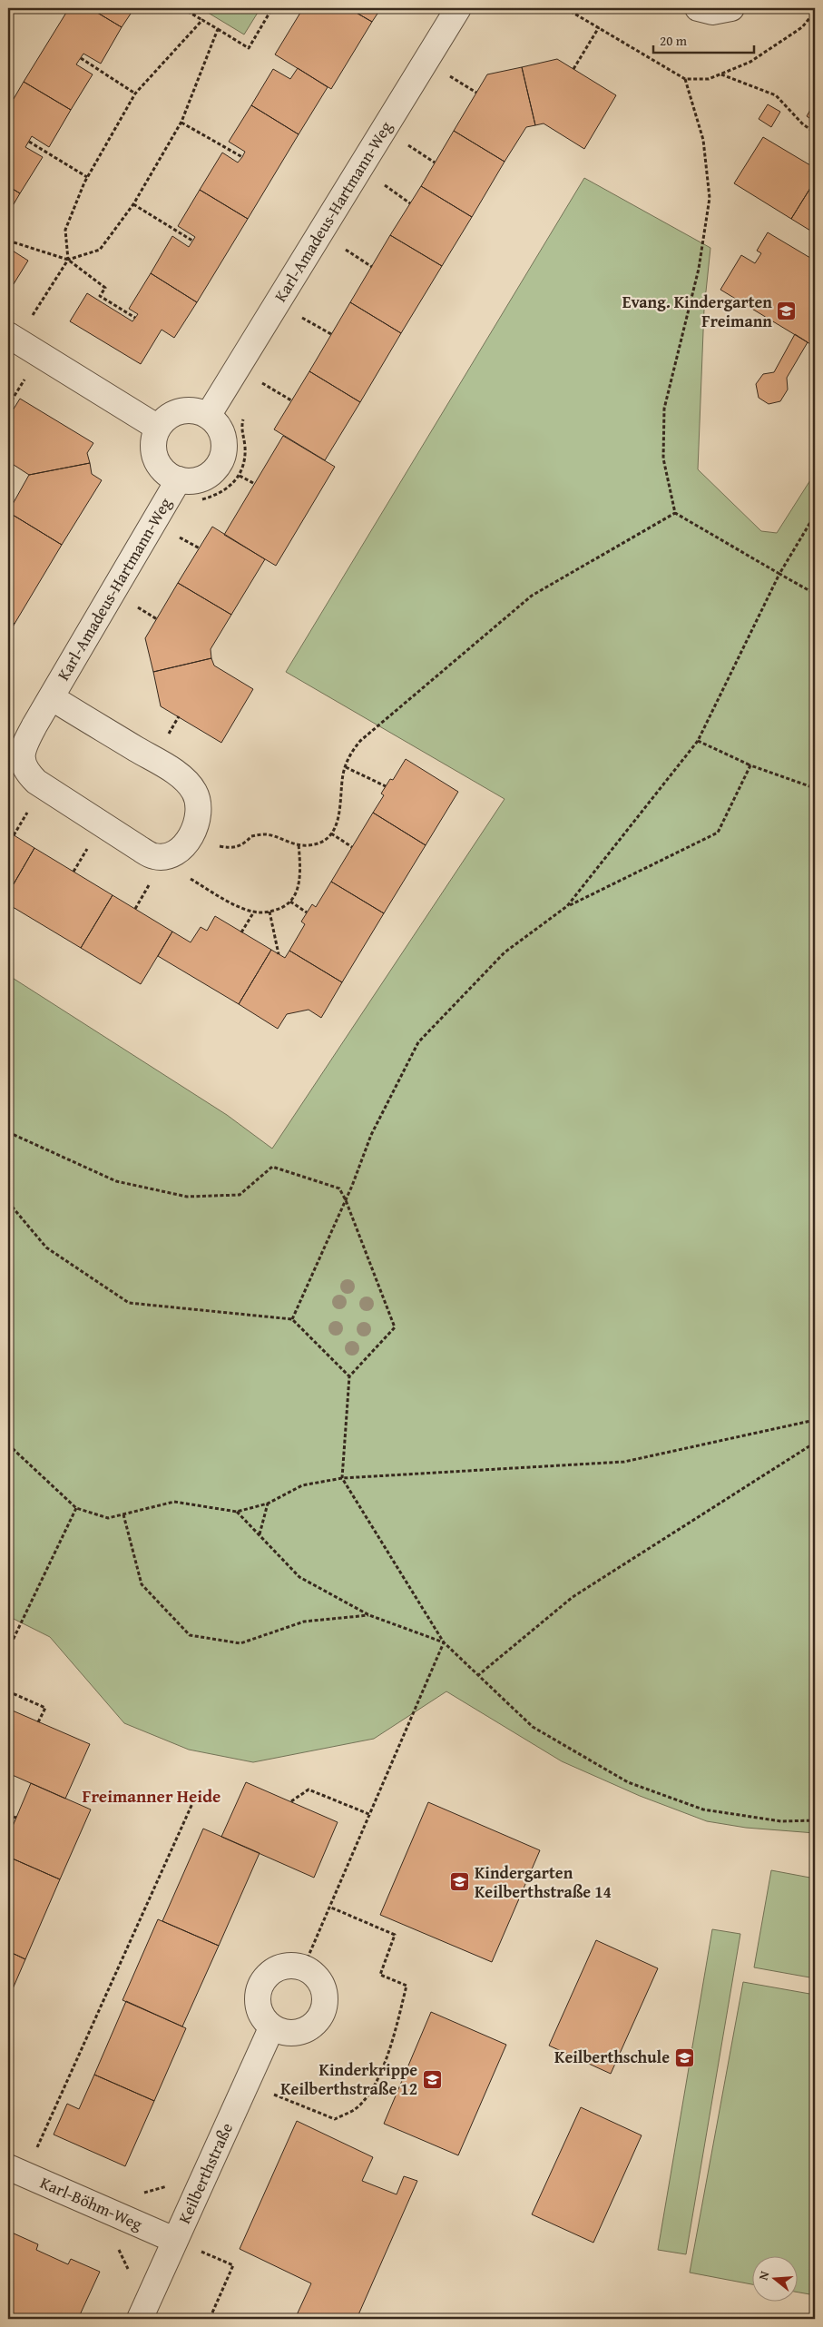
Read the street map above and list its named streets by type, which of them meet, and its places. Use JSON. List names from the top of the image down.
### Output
{
  "streets": {
    "street": ["Karl-Amadeus-Hartmann-Weg", "Keilberthstraße", "Karl-Böhm-Weg"]
  },
  "crossings": [
    ["Keilberthstraße", "Karl-Böhm-Weg"]
  ],
  "districts": ["Freimanner Heide"],
  "places": {
    "school or university": [
      "Evang. Kindergarten Freimann",
      "Kindergarten Keilberthstraße 14",
      "Keilberthschule",
      "Kinderkrippe Keilberthstraße 12"
    ]
  },
  "scale_bar": "20 m",
  "north": "left"
}
